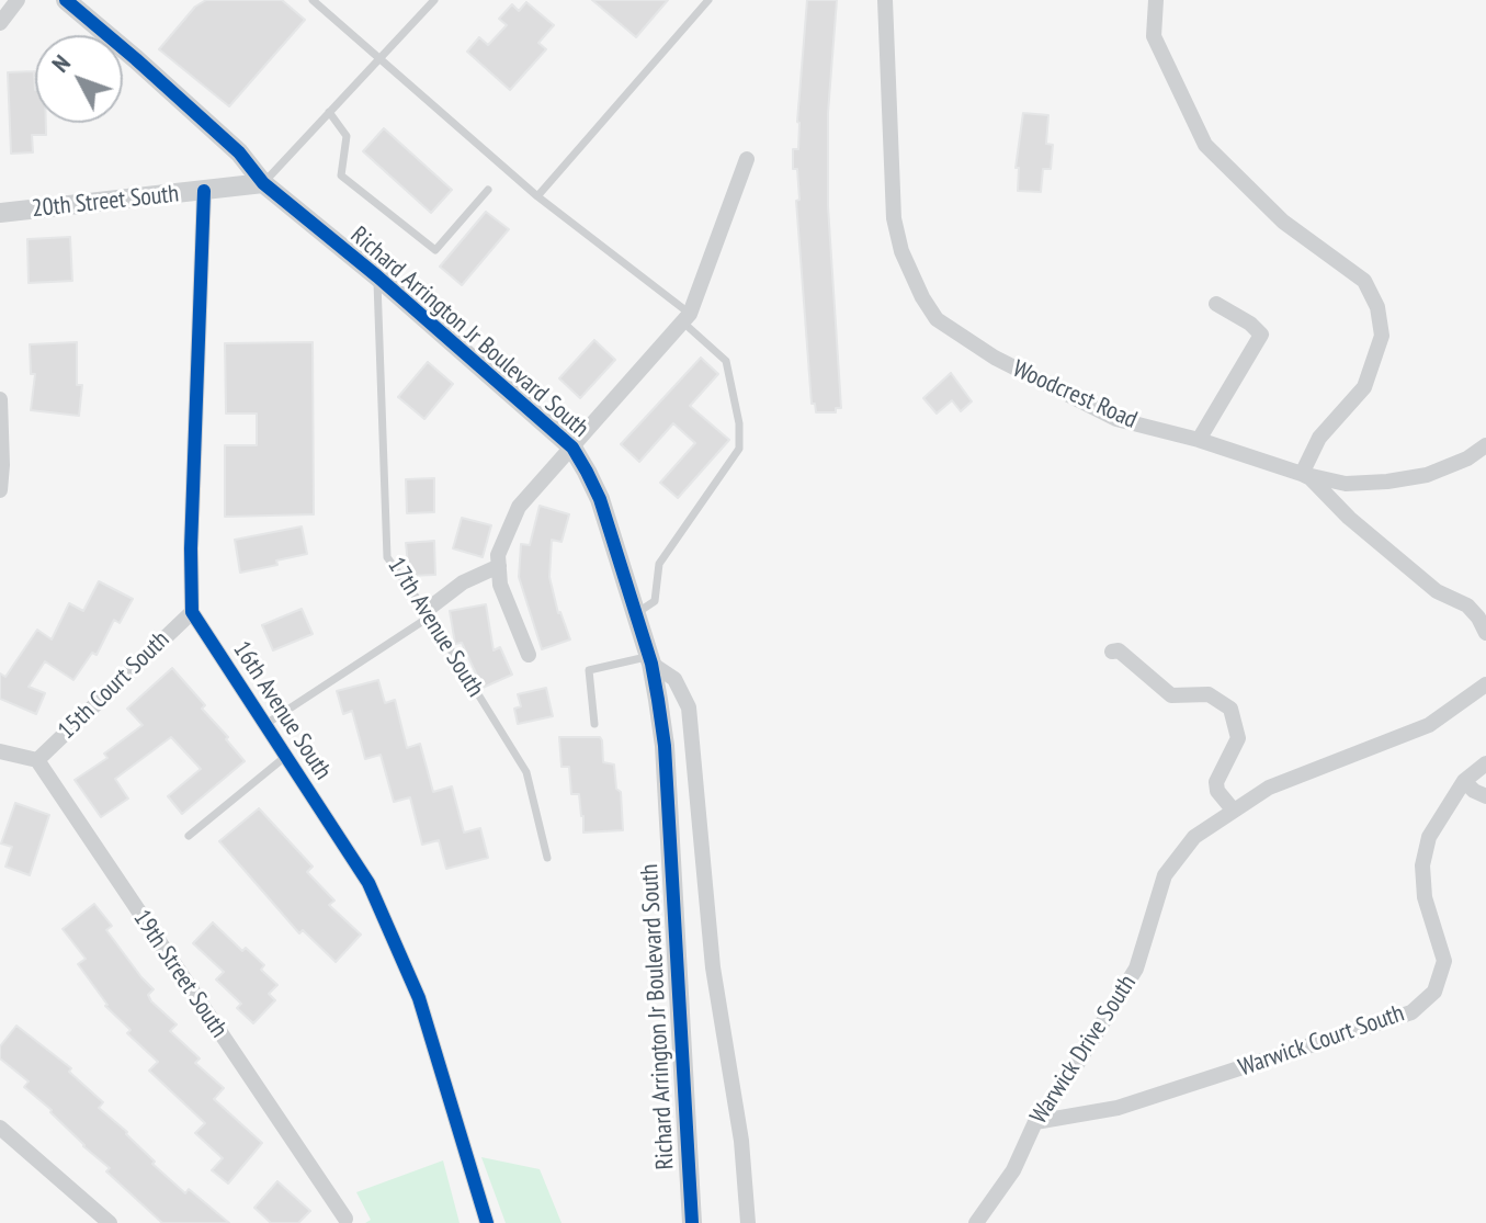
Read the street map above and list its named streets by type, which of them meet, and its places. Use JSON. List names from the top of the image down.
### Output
{
  "streets": {
    "street": [
      "20th Street South",
      "Richard Arrington Jr Boulevard South",
      "Woodcrest Road",
      "15th Court South",
      "16th Avenue South",
      "19th Street South",
      "Warwick Court South",
      "Warwick Drive South"
    ],
    "lane": ["17th Avenue South"]
  },
  "crossings": [
    ["20th Street South", "Richard Arrington Jr Boulevard South"],
    ["Richard Arrington Jr Boulevard South", "17th Avenue South"],
    ["15th Court South", "16th Avenue South"],
    ["15th Court South", "19th Street South"],
    ["Warwick Court South", "Warwick Drive South"]
  ],
  "north": "top left"
}
